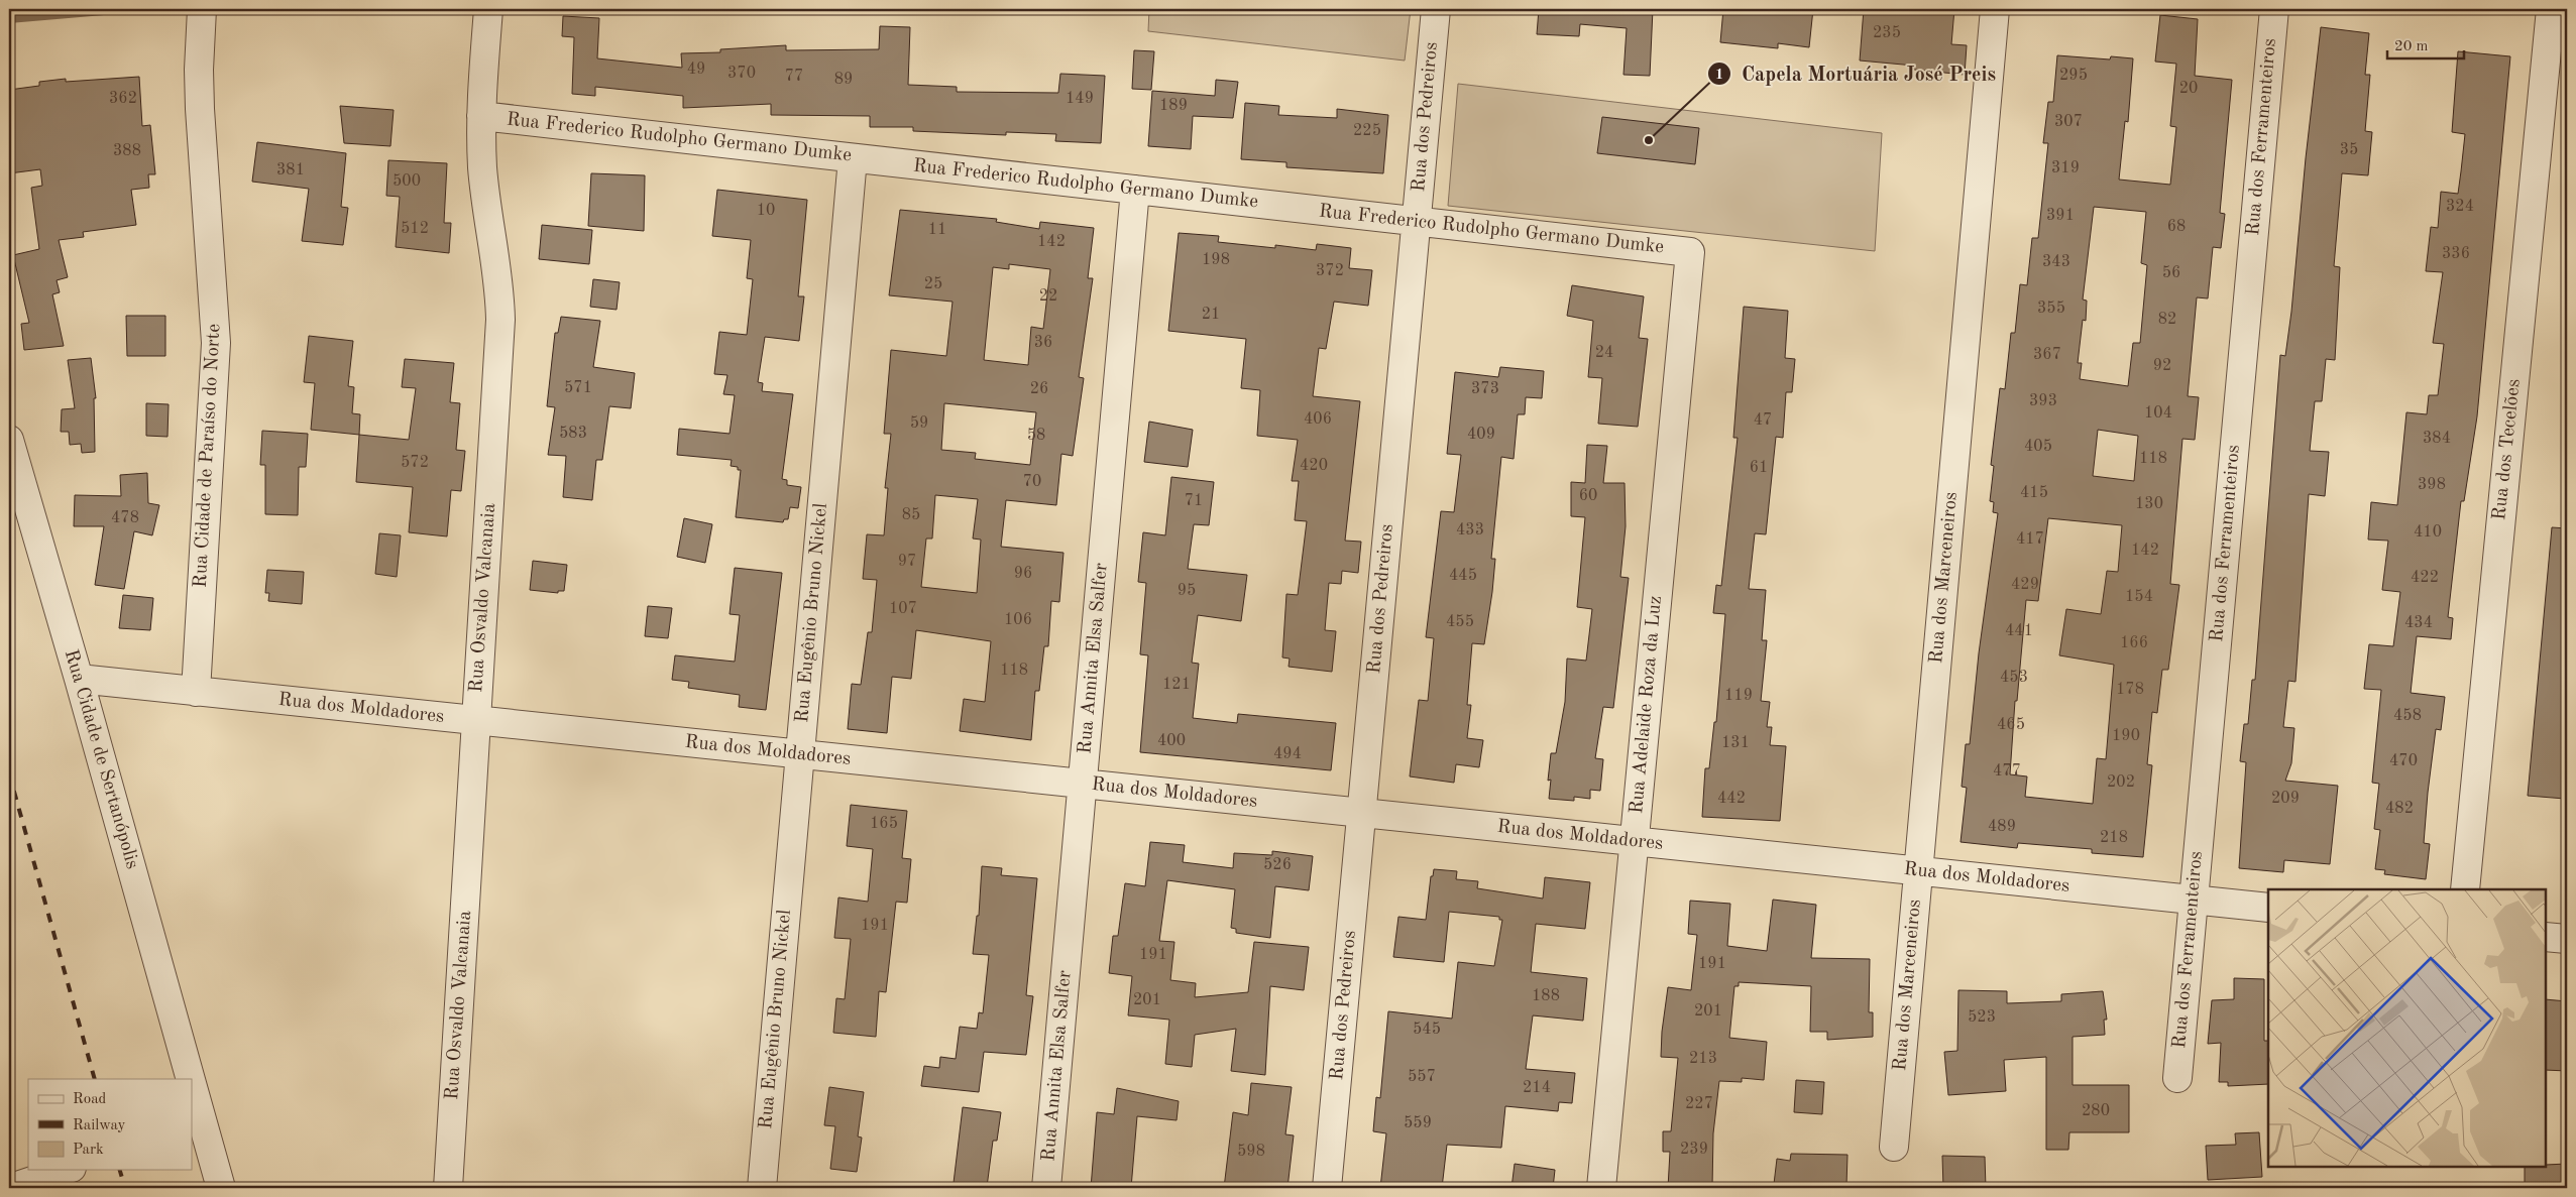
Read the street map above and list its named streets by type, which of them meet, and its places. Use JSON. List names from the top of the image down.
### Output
{
  "streets": {
    "street": [
      "Rua dos Pedreiros",
      "Rua dos Ferramenteiros",
      "Rua Frederico Rudolpho Germano Dumke",
      "Rua dos Tecelões",
      "Rua Cidade de Paraíso do Norte",
      "Rua dos Marceneiros",
      "Rua Osvaldo Valcanaia",
      "Rua Eugênio Bruno Nickel",
      "Rua Annita Elsa Salfer",
      "Rua Adelaide Roza da Luz",
      "Rua dos Moldadores",
      "Rua Cidade de Sertanópolis"
    ]
  },
  "crossings": [
    ["Rua dos Pedreiros", "Rua Frederico Rudolpho Germano Dumke"],
    ["Rua dos Pedreiros", "Rua dos Moldadores"],
    ["Rua dos Ferramenteiros", "Rua dos Moldadores"],
    ["Rua Frederico Rudolpho Germano Dumke", "Rua Osvaldo Valcanaia"],
    ["Rua Frederico Rudolpho Germano Dumke", "Rua Eugênio Bruno Nickel"],
    ["Rua Frederico Rudolpho Germano Dumke", "Rua Annita Elsa Salfer"],
    ["Rua Frederico Rudolpho Germano Dumke", "Rua Adelaide Roza da Luz"],
    ["Rua Cidade de Paraíso do Norte", "Rua dos Moldadores"],
    ["Rua dos Marceneiros", "Rua dos Moldadores"],
    ["Rua Osvaldo Valcanaia", "Rua dos Moldadores"],
    ["Rua Eugênio Bruno Nickel", "Rua dos Moldadores"],
    ["Rua Annita Elsa Salfer", "Rua dos Moldadores"],
    ["Rua Adelaide Roza da Luz", "Rua dos Moldadores"],
    ["Rua dos Moldadores", "Rua Cidade de Sertanópolis"]
  ],
  "places": ["Capela Mortuária José Preis"],
  "house_numbers": [
    "235",
    "49",
    "370",
    "295",
    "77",
    "89",
    "20",
    "362",
    "149",
    "189",
    "307",
    "225",
    "35",
    "388",
    "319",
    "381",
    "500",
    "324",
    "10",
    "391",
    "68",
    "512",
    "11",
    "142",
    "336",
    "198",
    "343",
    "372",
    "56",
    "25",
    "22",
    "355",
    "21",
    "82",
    "36",
    "24",
    "367",
    "92",
    "571",
    "26",
    "373",
    "393",
    "104",
    "406",
    "47",
    "59",
    "583",
    "409",
    "58",
    "384",
    "405",
    "118",
    "572",
    "420",
    "61",
    "70",
    "398",
    "415",
    "60",
    "71",
    "130",
    "85",
    "478",
    "433",
    "410",
    "417",
    "142",
    "97",
    "96",
    "445",
    "422",
    "429",
    "95",
    "154",
    "107",
    "106",
    "455",
    "434",
    "441",
    "166",
    "118",
    "453",
    "121",
    "178",
    "119",
    "458",
    "465",
    "190",
    "400",
    "131",
    "494",
    "470",
    "477",
    "202",
    "442",
    "209",
    "482",
    "165",
    "489",
    "218",
    "526",
    "191",
    "191",
    "191",
    "188",
    "201",
    "201",
    "523",
    "545",
    "213",
    "557",
    "214",
    "227",
    "280",
    "559",
    "239",
    "598"
  ],
  "legend": ["Road", "Railway", "Park"],
  "scale_bar": "20 m"
}
